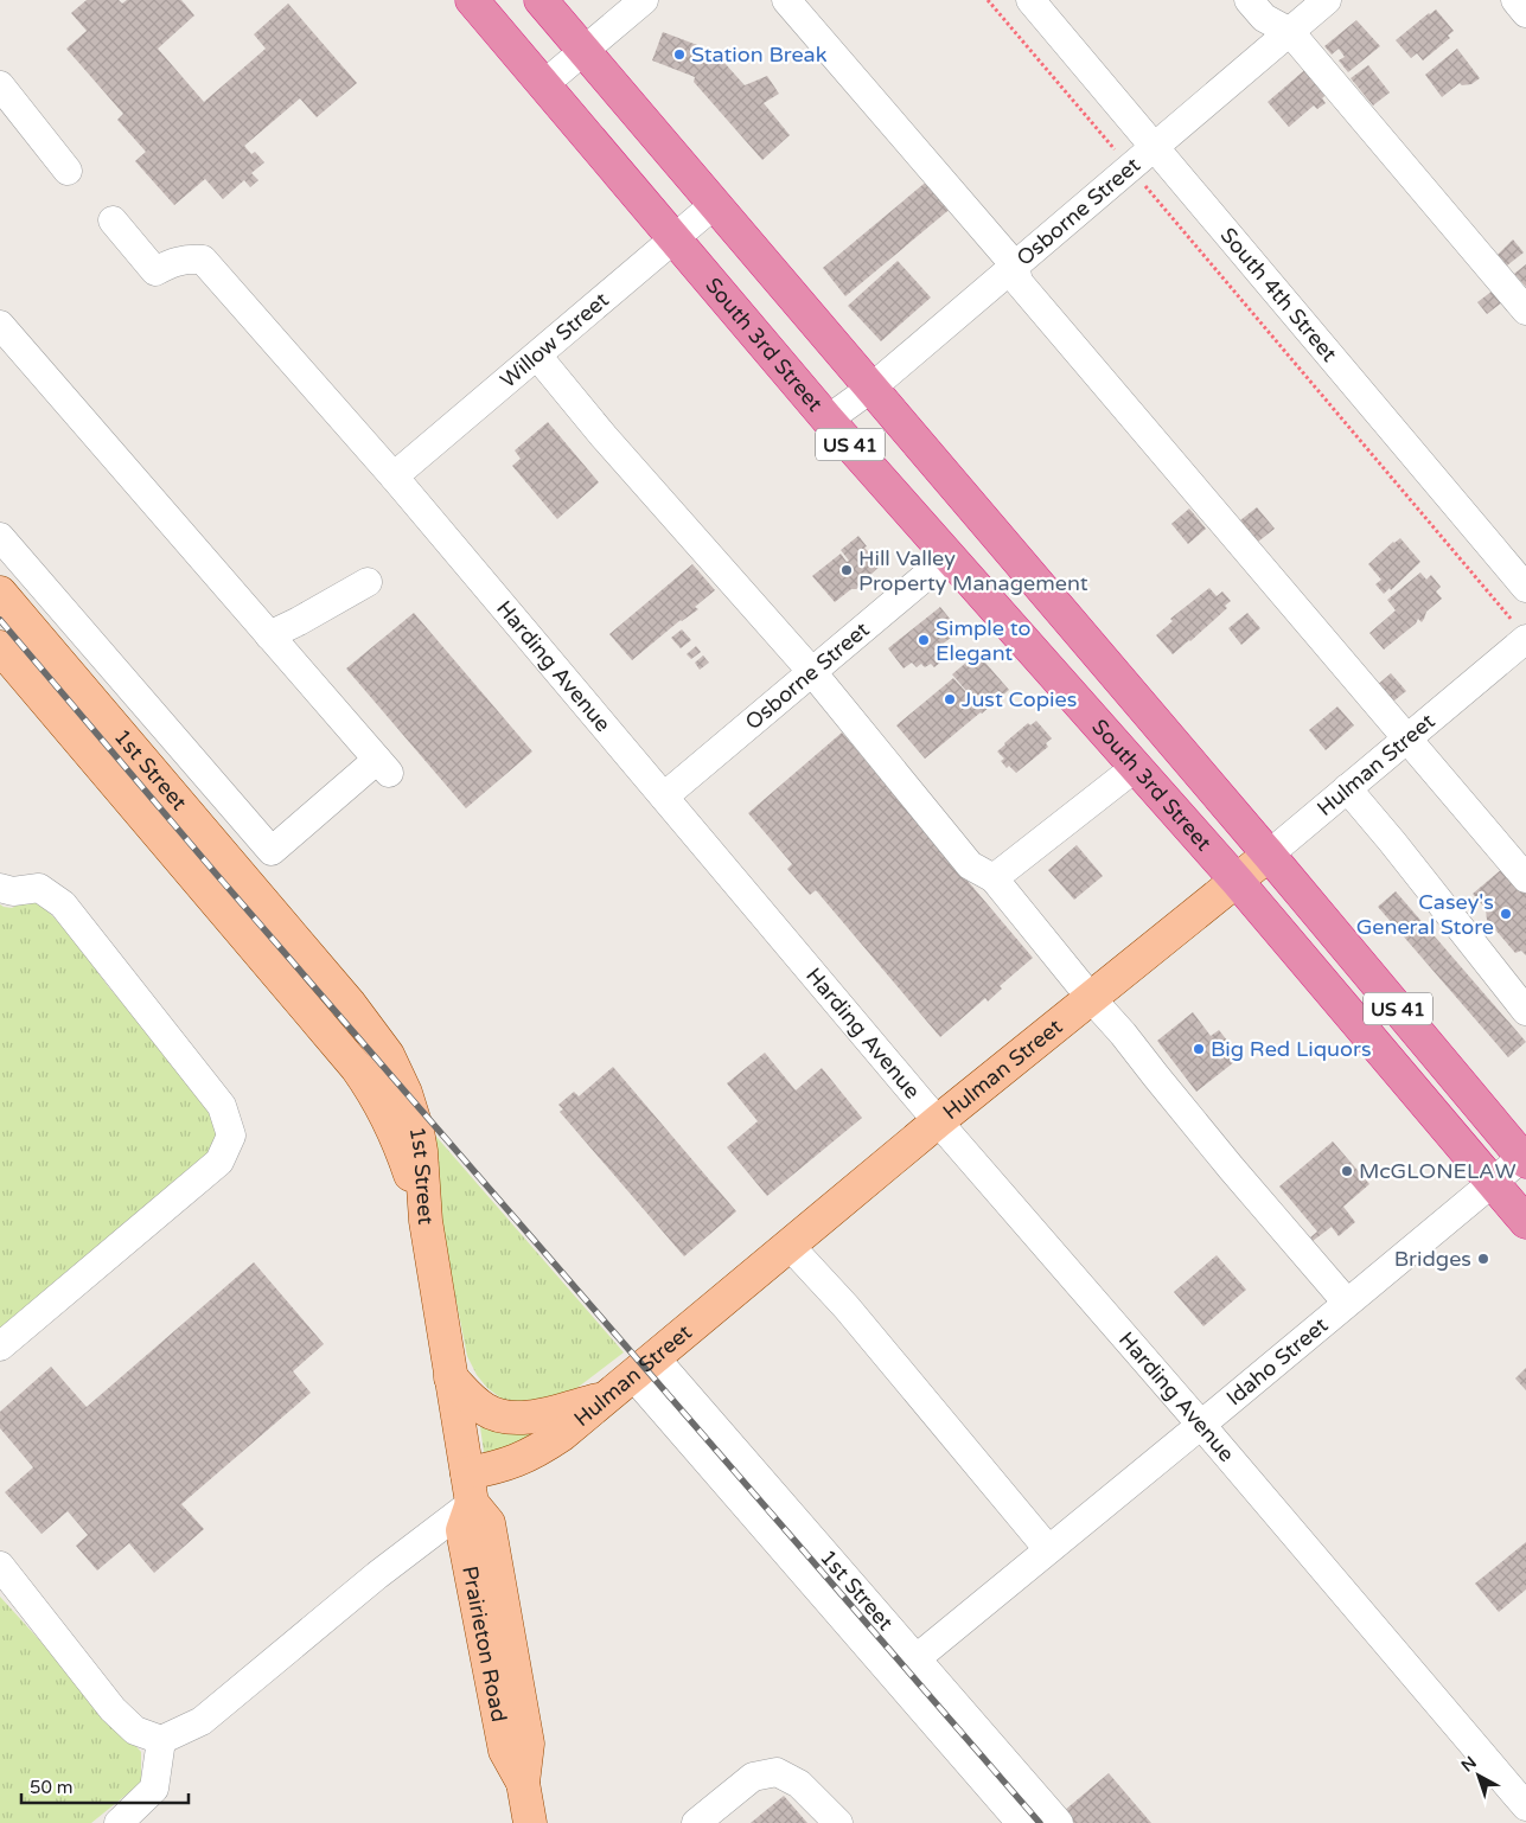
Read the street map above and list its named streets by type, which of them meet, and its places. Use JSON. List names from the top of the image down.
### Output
{
  "streets": {
    "highway": ["South 3rd Street", "US 41"],
    "main road": ["Hulman Street", "1st Street", "Prairieton Road"],
    "street": [
      "Osborne Street",
      "South 4th Street",
      "Willow Street",
      "Harding Avenue",
      "Idaho Street"
    ]
  },
  "crossings": [
    ["Osborne Street", "South 4th Street"],
    ["Osborne Street", "South 3rd Street"],
    ["Osborne Street", "Harding Avenue"],
    ["Willow Street", "South 3rd Street"],
    ["Willow Street", "Harding Avenue"],
    ["South 3rd Street", "Hulman Street"],
    ["South 3rd Street", "Idaho Street"],
    ["Harding Avenue", "Hulman Street"],
    ["Harding Avenue", "Idaho Street"],
    ["Hulman Street", "1st Street"],
    ["Hulman Street", "Prairieton Road"],
    ["1st Street", "Idaho Street"],
    ["1st Street", "Prairieton Road"]
  ],
  "places": [
    "Station Break",
    "Hill Valley Property Management",
    "Simple to Elegant",
    "Just Copies",
    "Casey's General Store",
    "Big Red Liquors",
    "McGLONELAW",
    "Bridges"
  ],
  "scale_bar": "50 m",
  "north": "top left"
}
